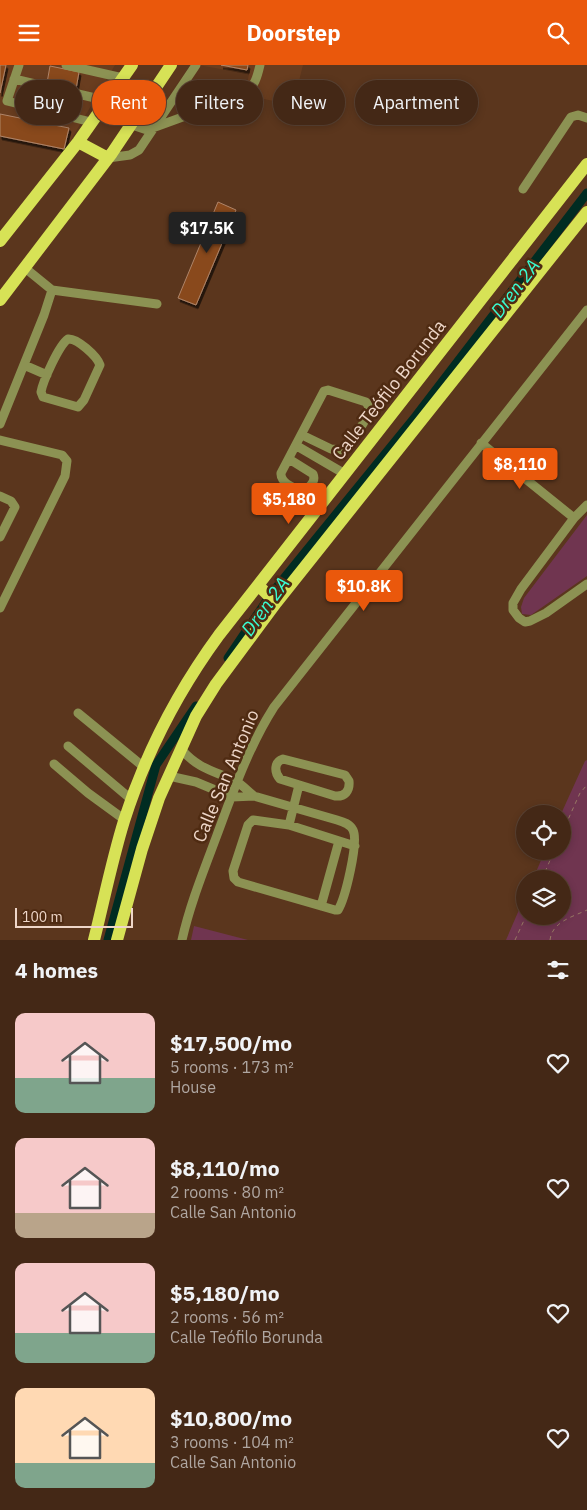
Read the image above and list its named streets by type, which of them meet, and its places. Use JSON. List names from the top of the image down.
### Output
{
  "streets": {
    "main road": ["Calle Teófilo Borunda"],
    "street": ["Calle San Antonio"]
  },
  "water": ["Dren 2A"],
  "scale_bar": "100 m",
  "page": {
    "header": "Doorstep",
    "chip": [
      "Buy",
      "Rent",
      "Filters",
      "New",
      "Apartment"
    ],
    "price": [
      "$17.5K",
      "$8,110",
      "$5,180",
      "$10.8K"
    ],
    "scale": "100 m",
    "heading": "4 homes",
    "list": [
      {
        "name": "$17,500/mo",
        "note": "5 rooms · 173 m² · House"
      },
      {
        "name": "$8,110/mo",
        "note": "2 rooms · 80 m² · Calle San Antonio"
      },
      {
        "name": "$5,180/mo",
        "note": "2 rooms · 56 m² · Calle Teófilo Borunda"
      },
      {
        "name": "$10,800/mo",
        "note": "3 rooms · 104 m² · Calle San Antonio"
      }
    ]
  }
}
